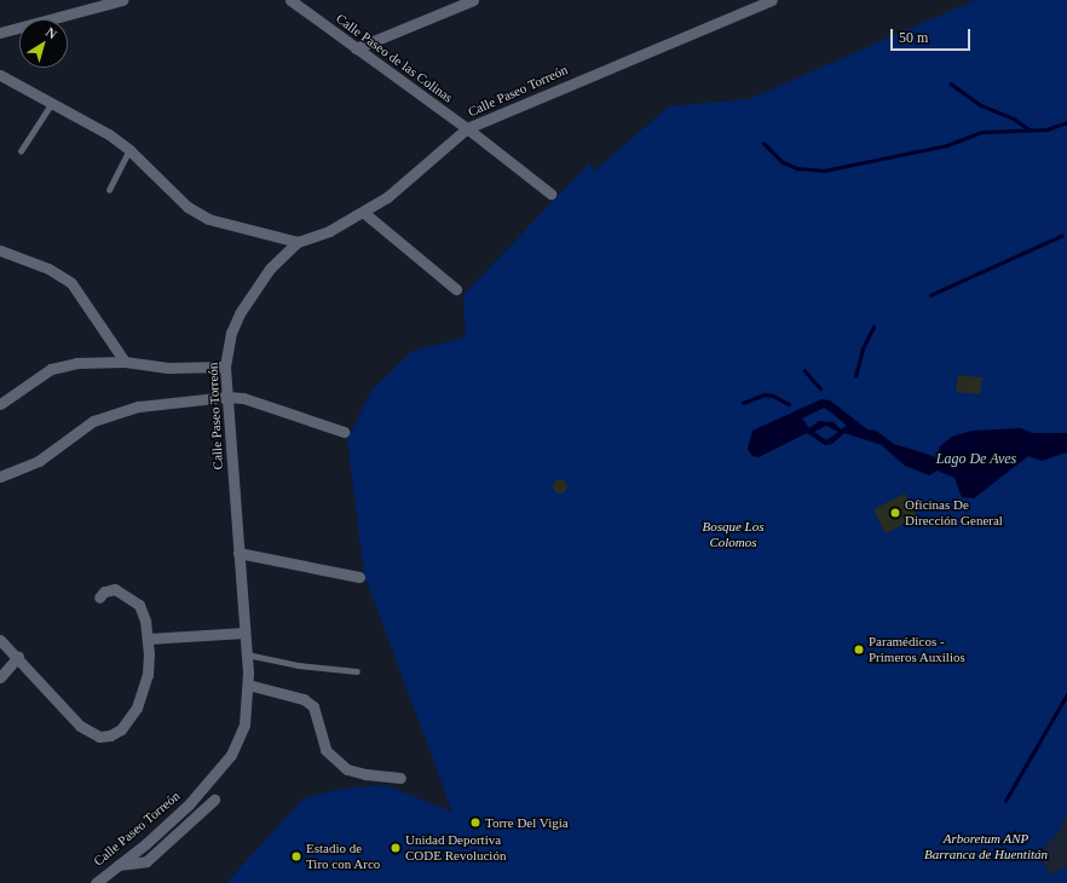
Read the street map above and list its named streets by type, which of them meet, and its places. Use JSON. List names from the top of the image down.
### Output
{
  "streets": {
    "street": ["Calle Paseo de las Colinas", "Calle Paseo Torreón"]
  },
  "crossings": [
    ["Calle Paseo de las Colinas", "Calle Paseo Torreón"]
  ],
  "water": ["Lago De Aves"],
  "parks": ["Bosque Los Colomos", "Arboretum ANP Barranca de Huentitán"],
  "places": [
    "Oficinas De Dirección General",
    "Paramédicos - Primeros Auxilios",
    "Torre Del Vigia",
    "Unidad Deportiva CODE Revolución",
    "Estadio de Tiro con Arco"
  ],
  "scale_bar": "50 m",
  "north": "top right"
}
